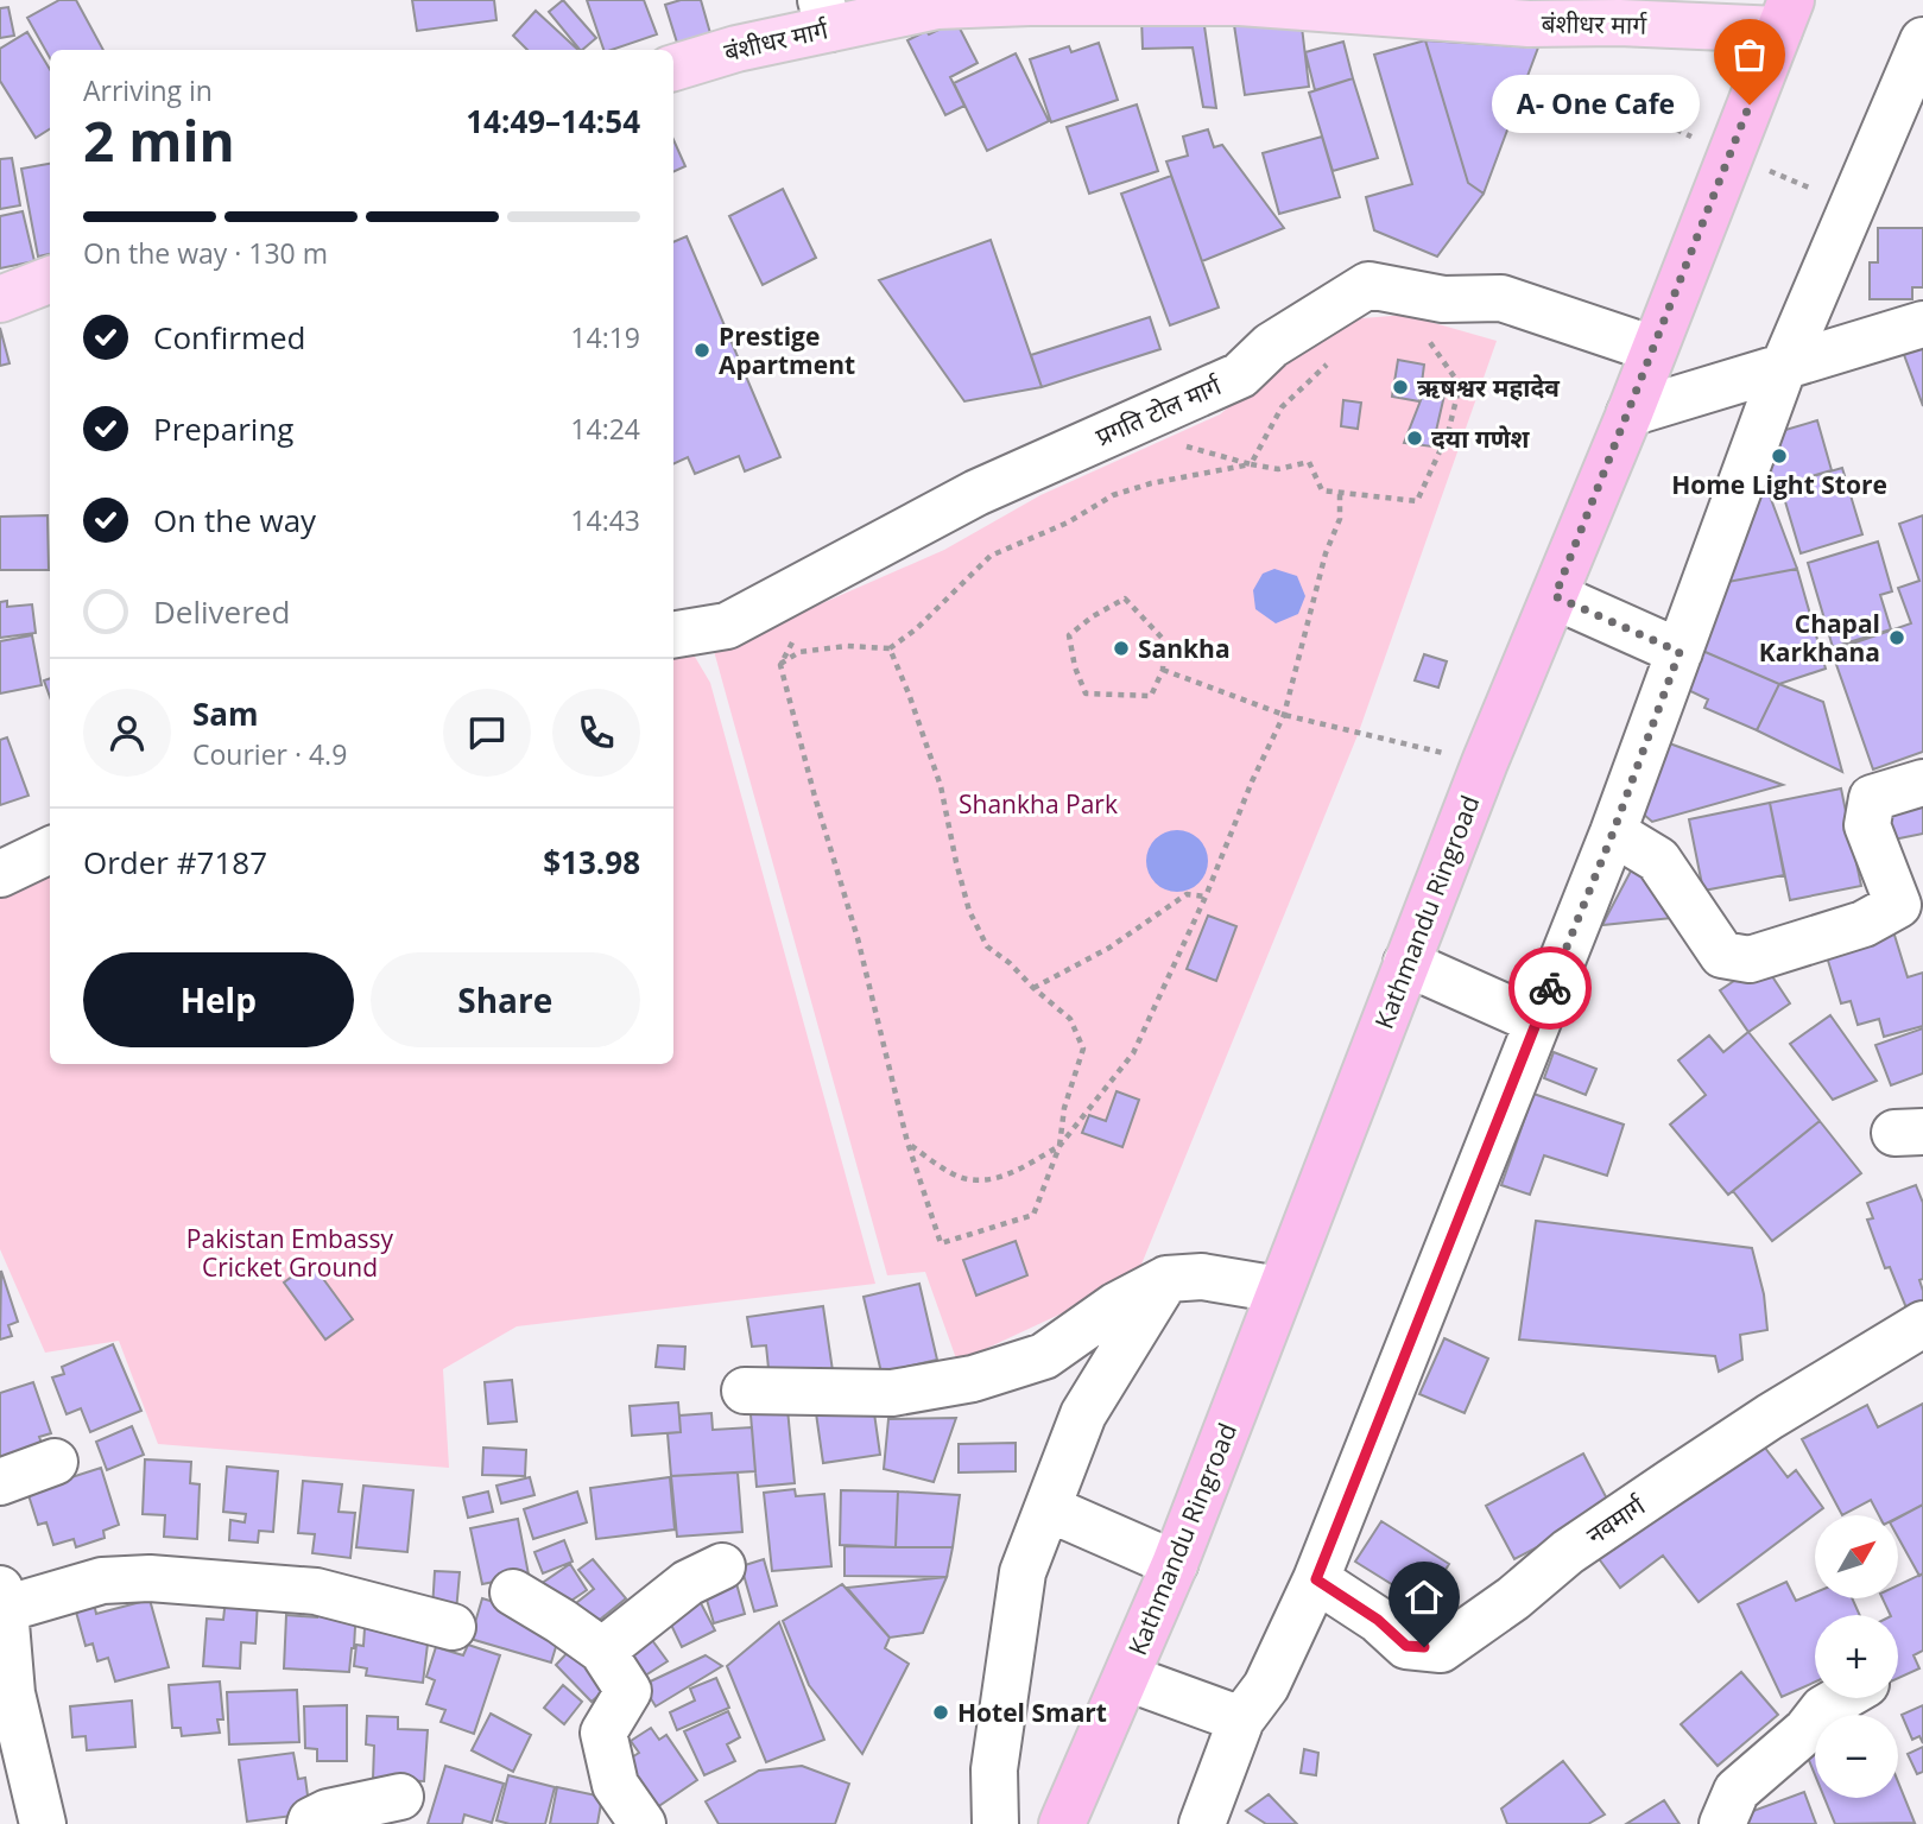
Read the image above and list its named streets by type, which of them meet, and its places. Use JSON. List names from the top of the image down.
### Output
{
  "streets": {
    "highway": ["Kathmandu Ringroad"],
    "main road": ["बंशीधर मार्ग"],
    "street": ["प्रगति टोल मार्ग", "नवमार्ग"]
  },
  "crossings": [
    ["बंशीधर मार्ग", "Kathmandu Ringroad"],
    ["प्रगति टोल मार्ग", "Kathmandu Ringroad"]
  ],
  "parks": ["Shankha Park", "Pakistan Embassy Cricket Ground"],
  "places": [
    "A- One Cafe",
    "Prestige Apartment",
    "ऋषश्वर महादेव",
    "दया गणेश",
    "Home Light Store",
    "Chapal Karkhana",
    "Sankha",
    "Hotel Smart"
  ],
  "north": "top right",
  "page": {
    "heading": ["2 min", "Arriving in", "14:49–14:54"],
    "panel": [
      "Sam",
      "Courier · 4.9",
      "Order #7187",
      "$13.98"
    ],
    "bubble": "A- One Cafe",
    "bar": "On the way · 130 m",
    "list": [
      ["Confirmed", "14:19"],
      ["Preparing", "14:24"],
      ["On the way", "14:43"],
      "Delivered"
    ],
    "buttons": ["Help", "Share"],
    "map_buttons": ["+", "−"]
  }
}
